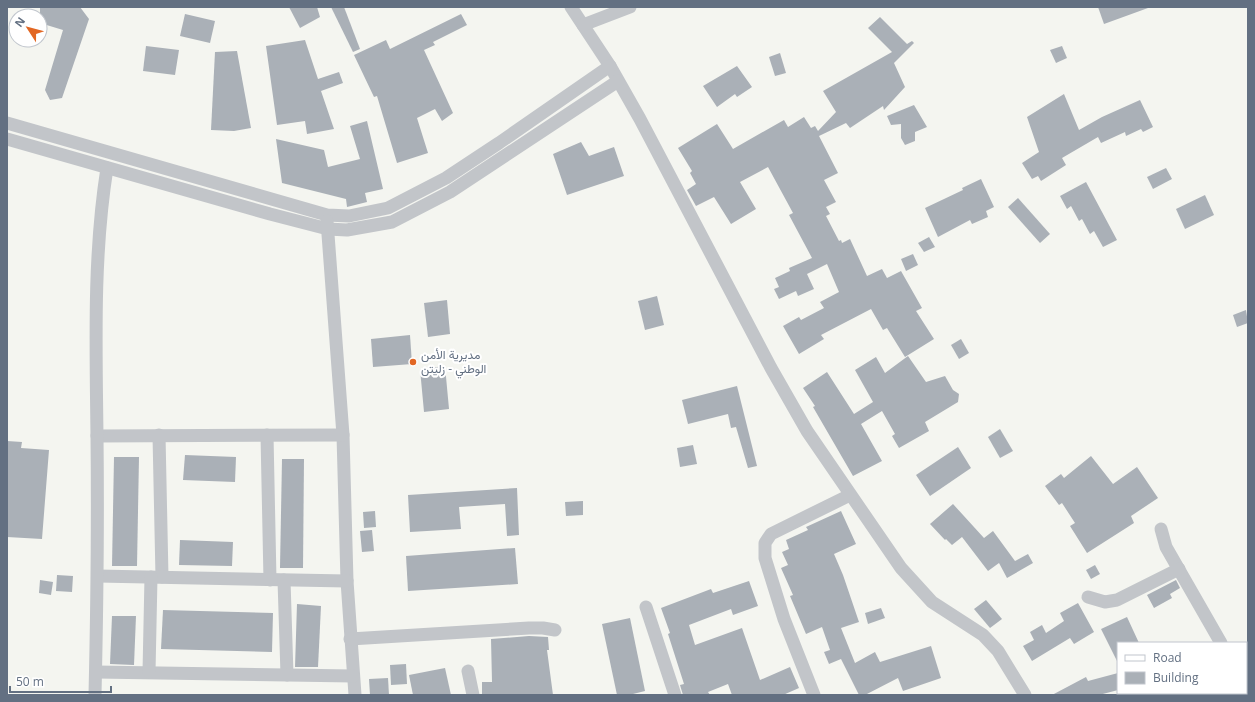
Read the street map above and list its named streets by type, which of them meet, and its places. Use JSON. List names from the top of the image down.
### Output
{
  "places": ["مديرية الأمن الوطني - زليتن"],
  "legend": ["Road", "Building"],
  "scale_bar": "50 m",
  "north": "top left"
}
